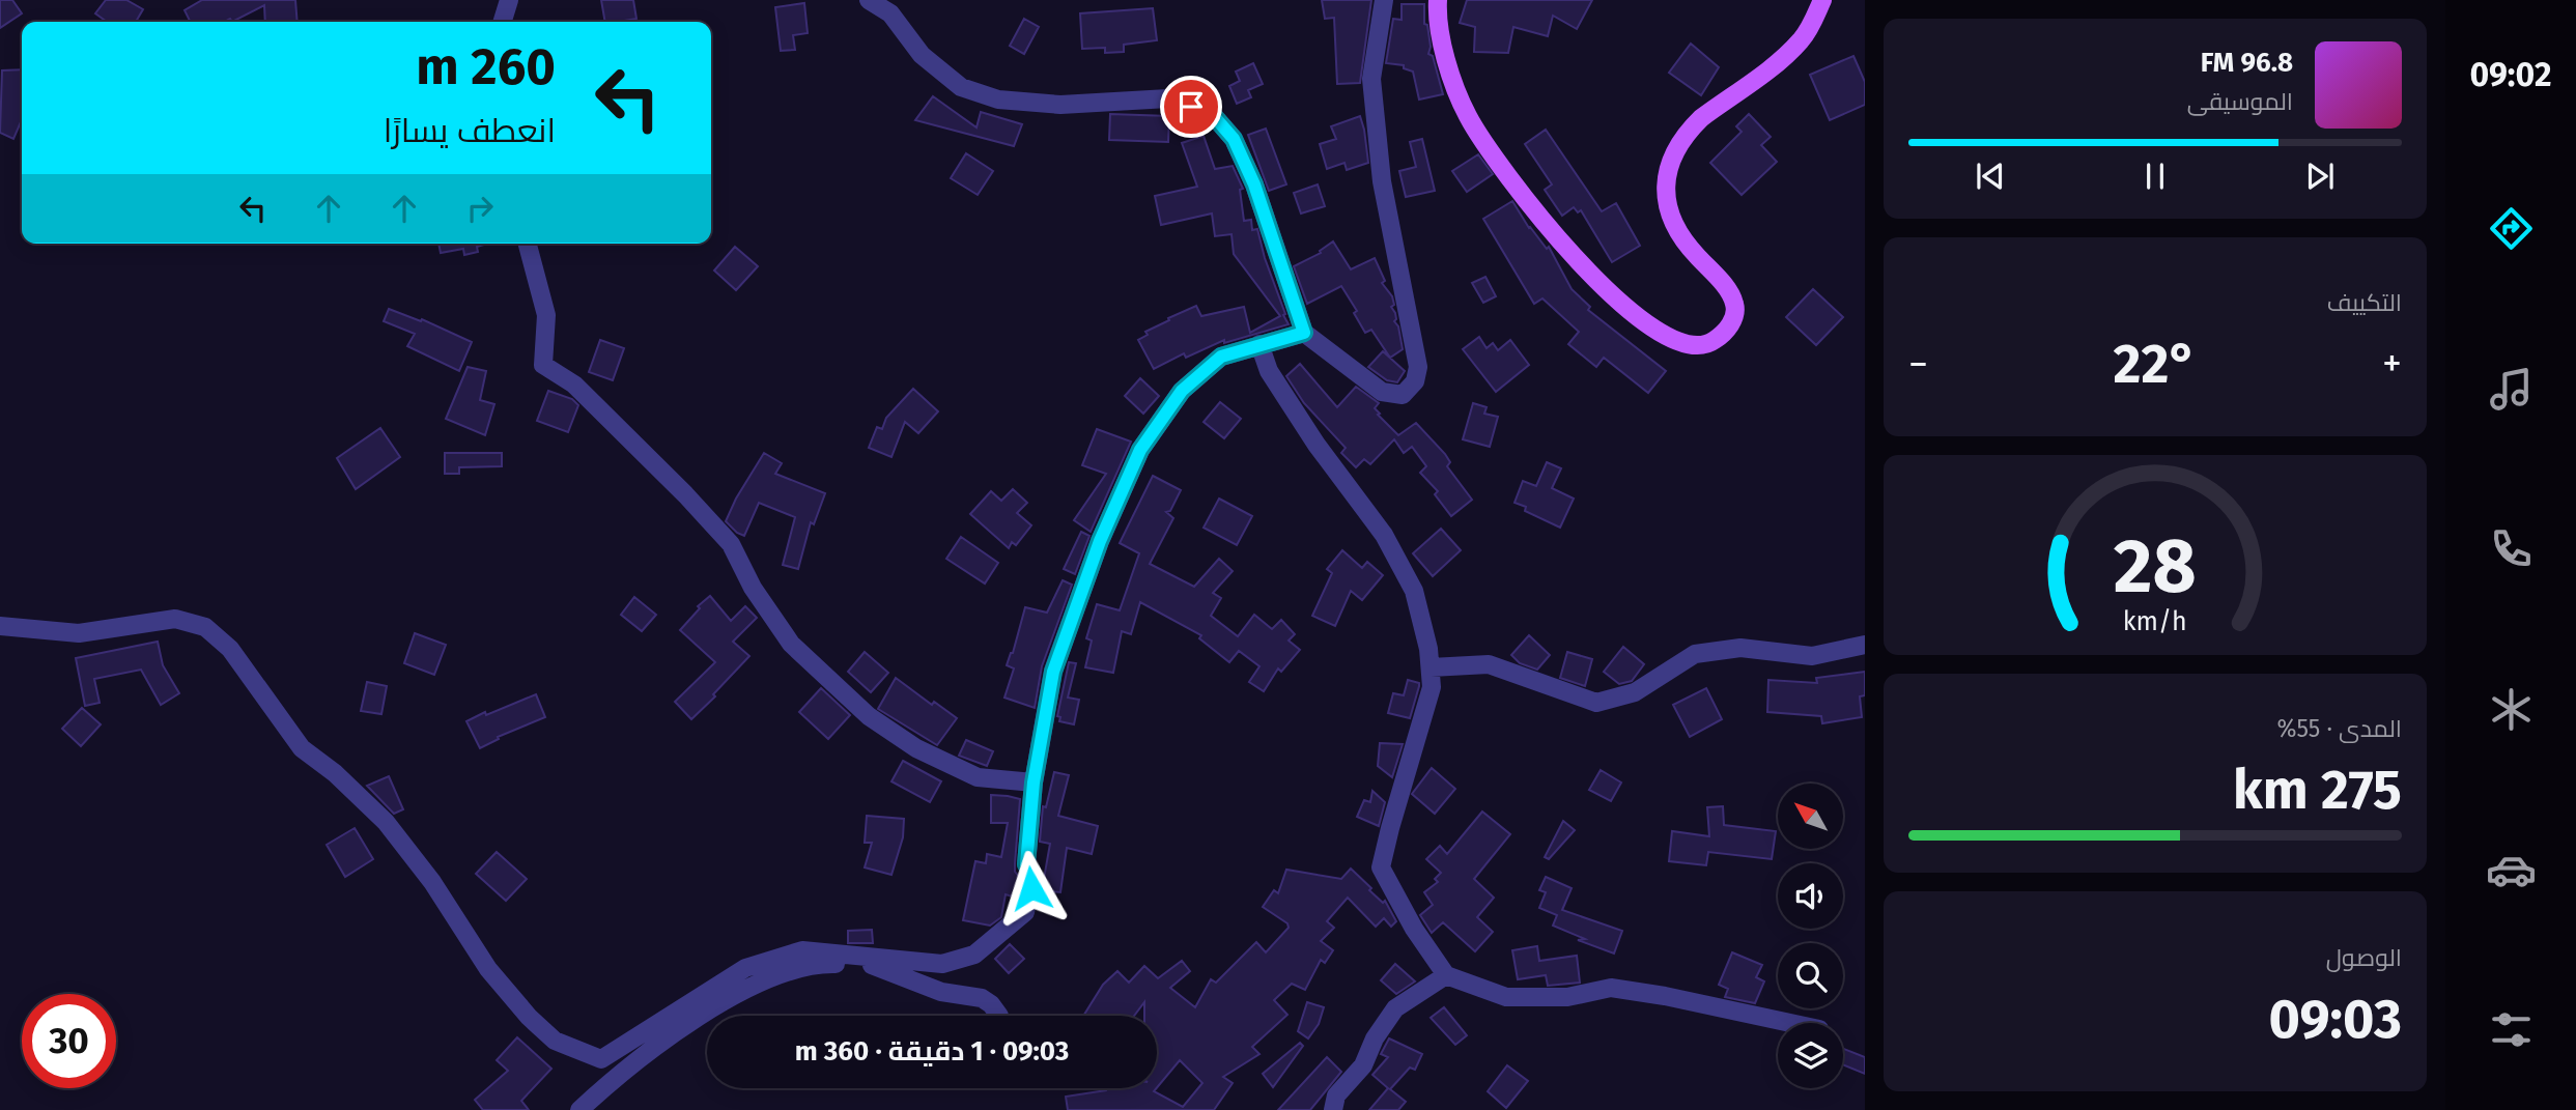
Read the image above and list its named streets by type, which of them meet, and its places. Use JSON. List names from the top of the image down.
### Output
{
  "north": "top left",
  "page": {
    "tabs": "09:02",
    "turn": ["260 m", "انعطف يسارًا"],
    "song": ["96.8 FM", "الموسيقى"],
    "tile": [
      "التكييف",
      ["المدى · 55%", "275 km"],
      ["الوصول", "09:03"]
    ],
    "heat": ["−", "22°", "+"],
    "limit": "30",
    "trip": "09:03 · 1 دقيقة · 360 m",
    "gauge": ["28", "km/h"]
  }
}
